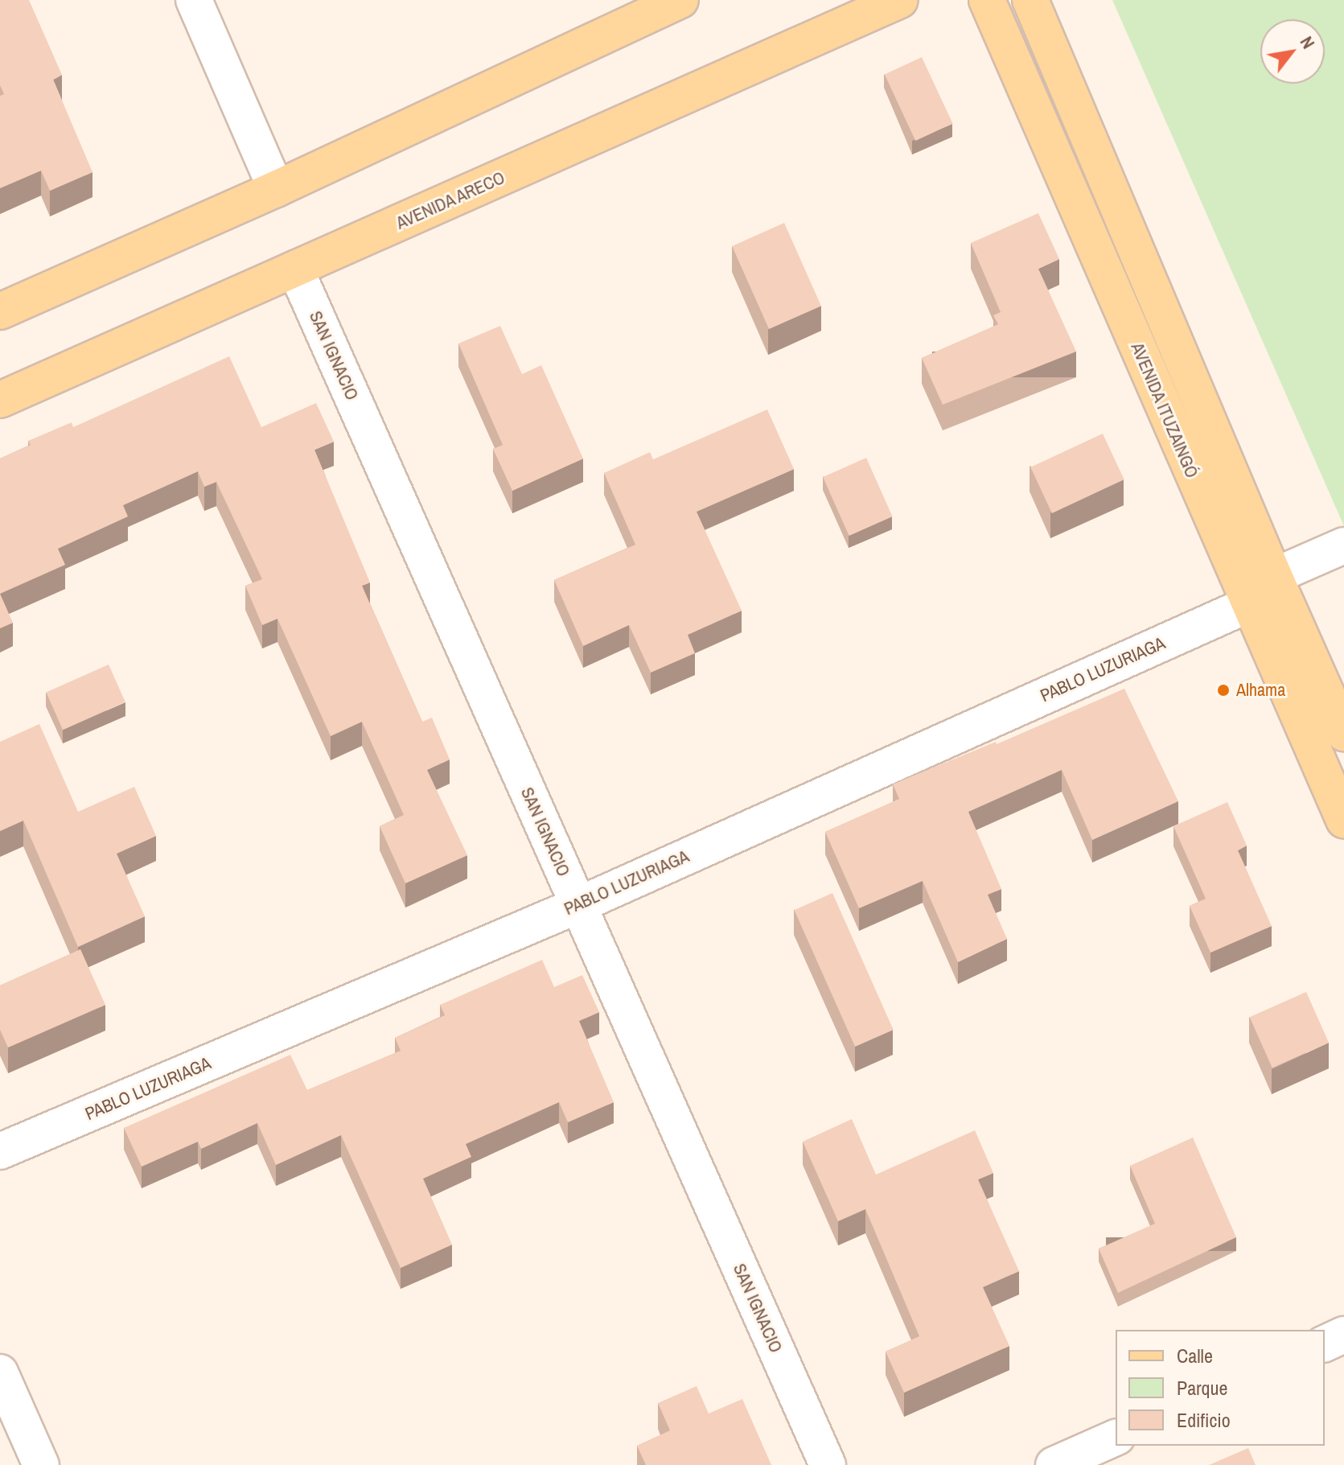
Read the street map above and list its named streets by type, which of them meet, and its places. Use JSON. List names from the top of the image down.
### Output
{
  "streets": {
    "main road": ["AVENIDA ARECO", "AVENIDA ITUZAINGÓ"],
    "street": ["SAN IGNACIO", "PABLO LUZURIAGA"]
  },
  "crossings": [
    ["AVENIDA ARECO", "SAN IGNACIO"],
    ["SAN IGNACIO", "PABLO LUZURIAGA"],
    ["AVENIDA ITUZAINGÓ", "PABLO LUZURIAGA"]
  ],
  "places": ["Alhama"],
  "legend": ["Calle", "Parque", "Edificio"],
  "north": "top right"
}
